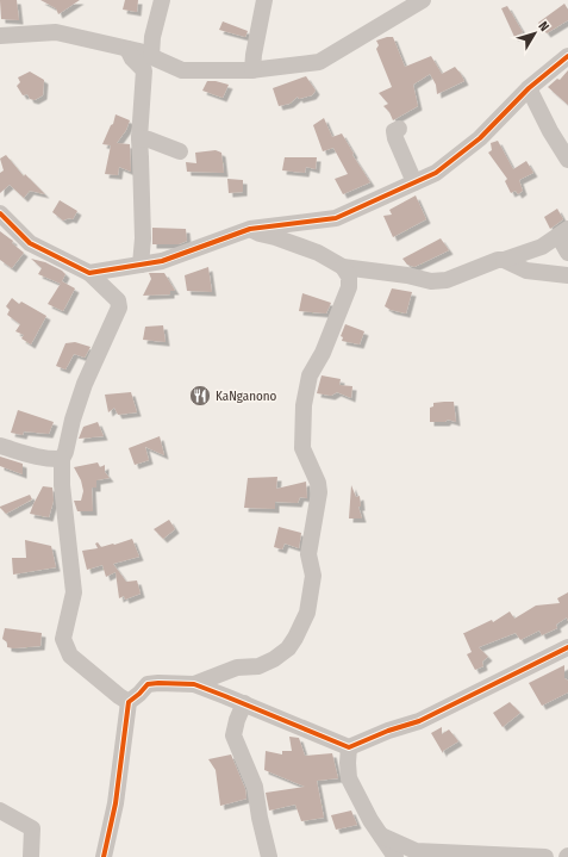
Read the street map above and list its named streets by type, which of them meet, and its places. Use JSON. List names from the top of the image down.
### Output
{
  "places": {
    "restaurant": ["KaNganono"]
  },
  "north": "top right"
}
